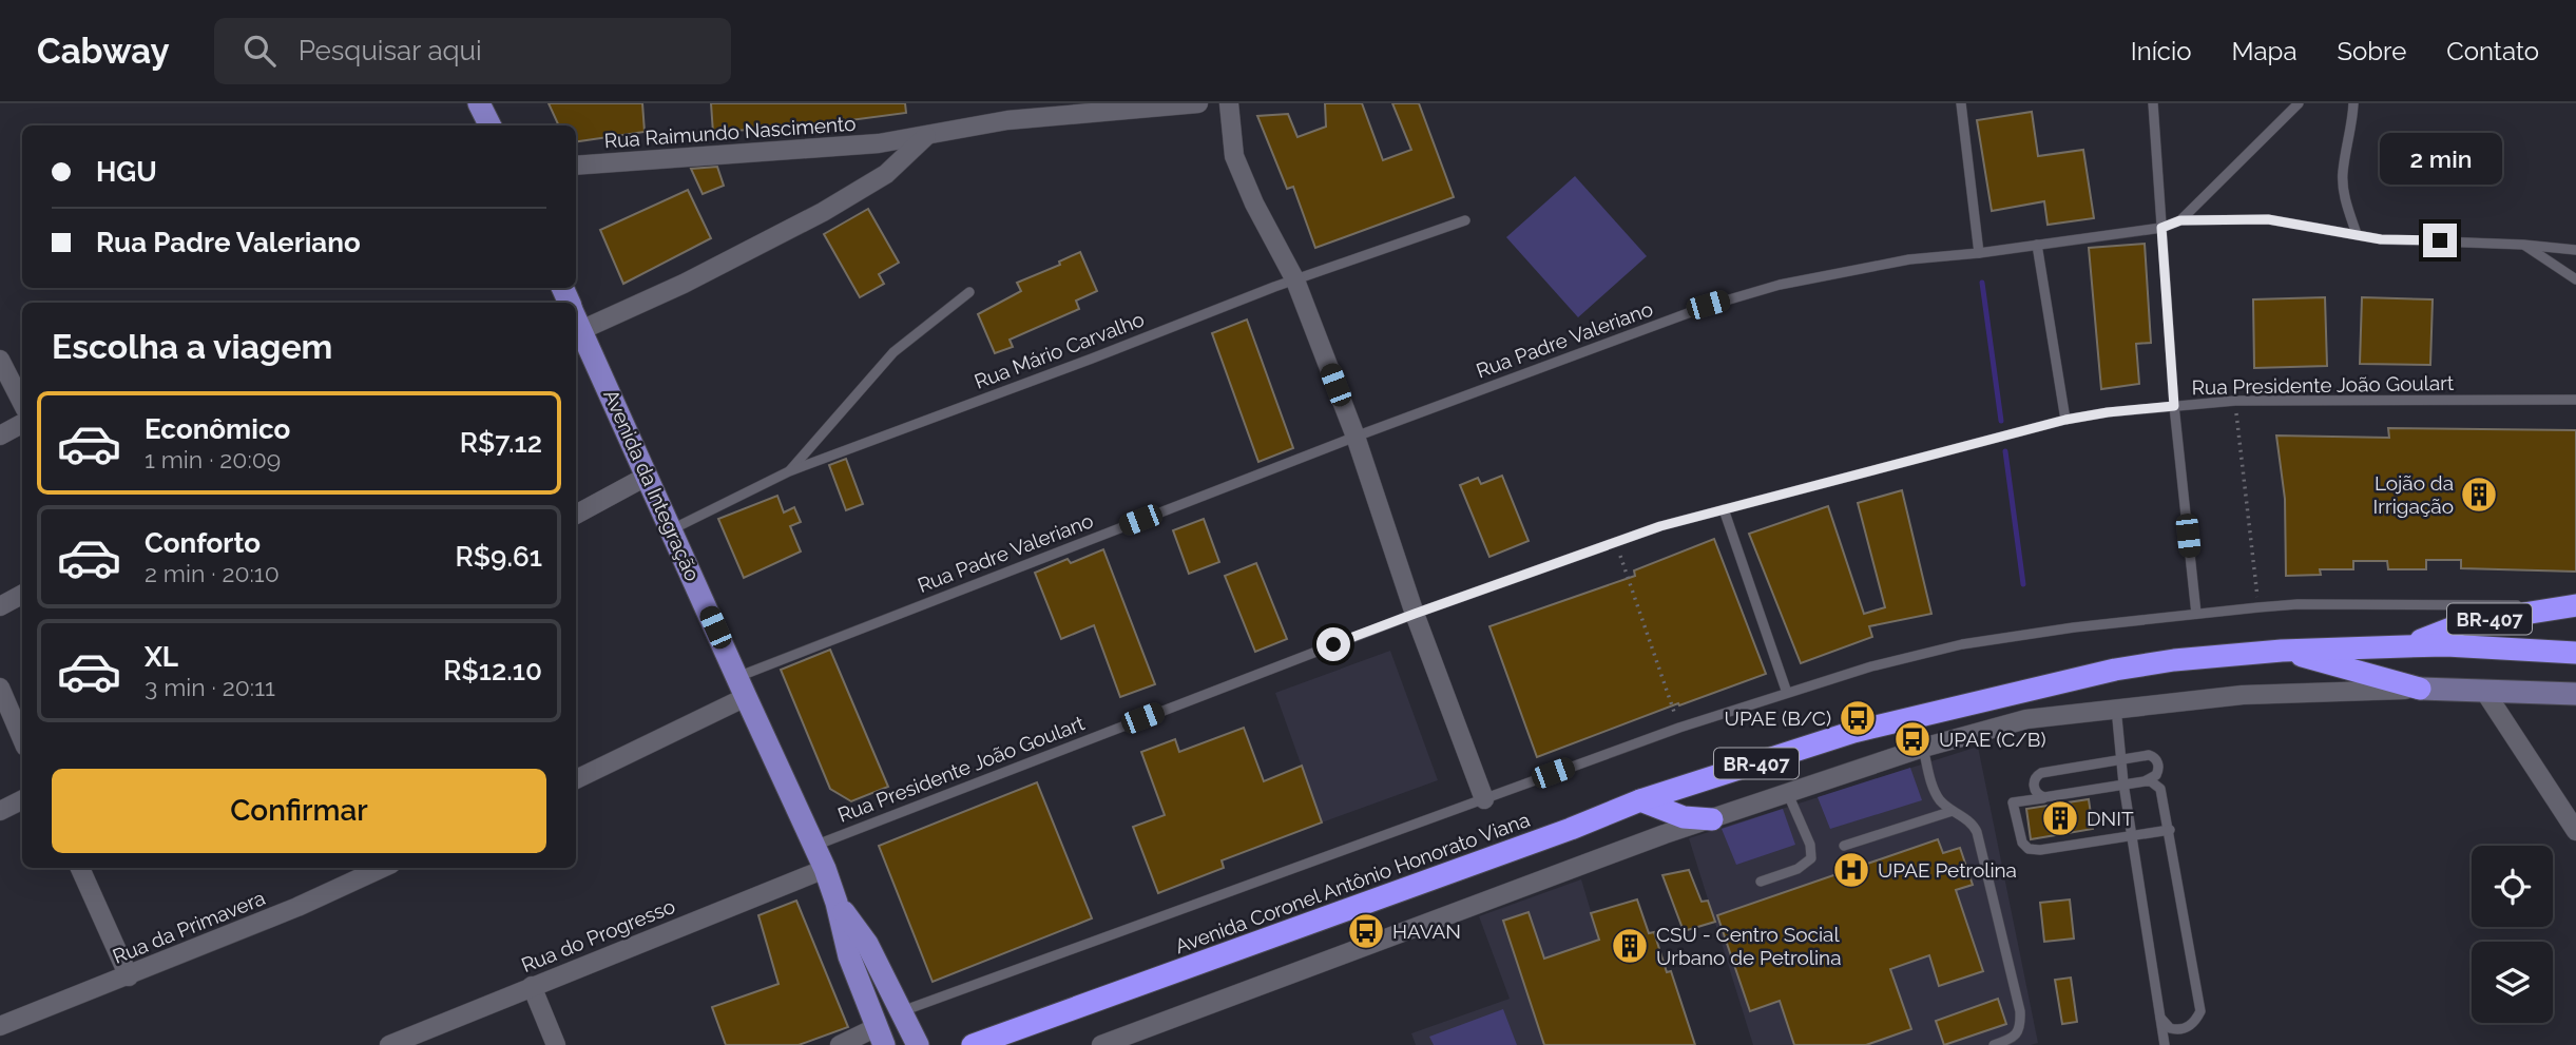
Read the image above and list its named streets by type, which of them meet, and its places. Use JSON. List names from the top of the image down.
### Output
{
  "streets": {
    "highway": ["BR-407", "Avenida Coronel Antônio Honorato Viana"],
    "main road": ["Avenida da Integração"],
    "street": ["Rua Raimundo Nascimento", "Rua da Primavera", "Rua do Progresso"],
    "lane": ["Rua Padre Valeriano", "Rua Mário Carvalho", "Rua Presidente João Goulart"]
  },
  "crossings": [
    ["Rua Padre Valeriano", "Avenida da Integração"],
    ["Rua Mário Carvalho", "Avenida da Integração"],
    ["Rua Presidente João Goulart", "Avenida da Integração"],
    ["Avenida da Integração", "Rua do Progresso"],
    ["BR-407", "Avenida Coronel Antônio Honorato Viana"]
  ],
  "places": {
    "building": ["Lojão da Irrigação", "DNIT", "CSU - Centro Social Urbano de Petrolina"],
    "bus stop": ["UPAE (B/C)", "UPAE (C/B)", "HAVAN"],
    "hospital": ["UPAE Petrolina"]
  },
  "page": {
    "header": "Cabway",
    "search": "Pesquisar aqui",
    "nav": [
      "Início",
      "Mapa",
      "Sobre",
      "Contato"
    ],
    "banner": ["HGU", "Rua Padre Valeriano"],
    "bubble": "2 min",
    "heading": "Escolha a viagem",
    "list": [
      {
        "name": "Econômico",
        "note": "1 min · 20:09",
        "value": "R$7.12"
      },
      {
        "name": "Conforto",
        "note": "2 min · 20:10",
        "value": "R$9.61"
      },
      {
        "name": "XL",
        "note": "3 min · 20:11",
        "value": "R$12.10"
      }
    ],
    "buttons": "Confirmar"
  }
}
